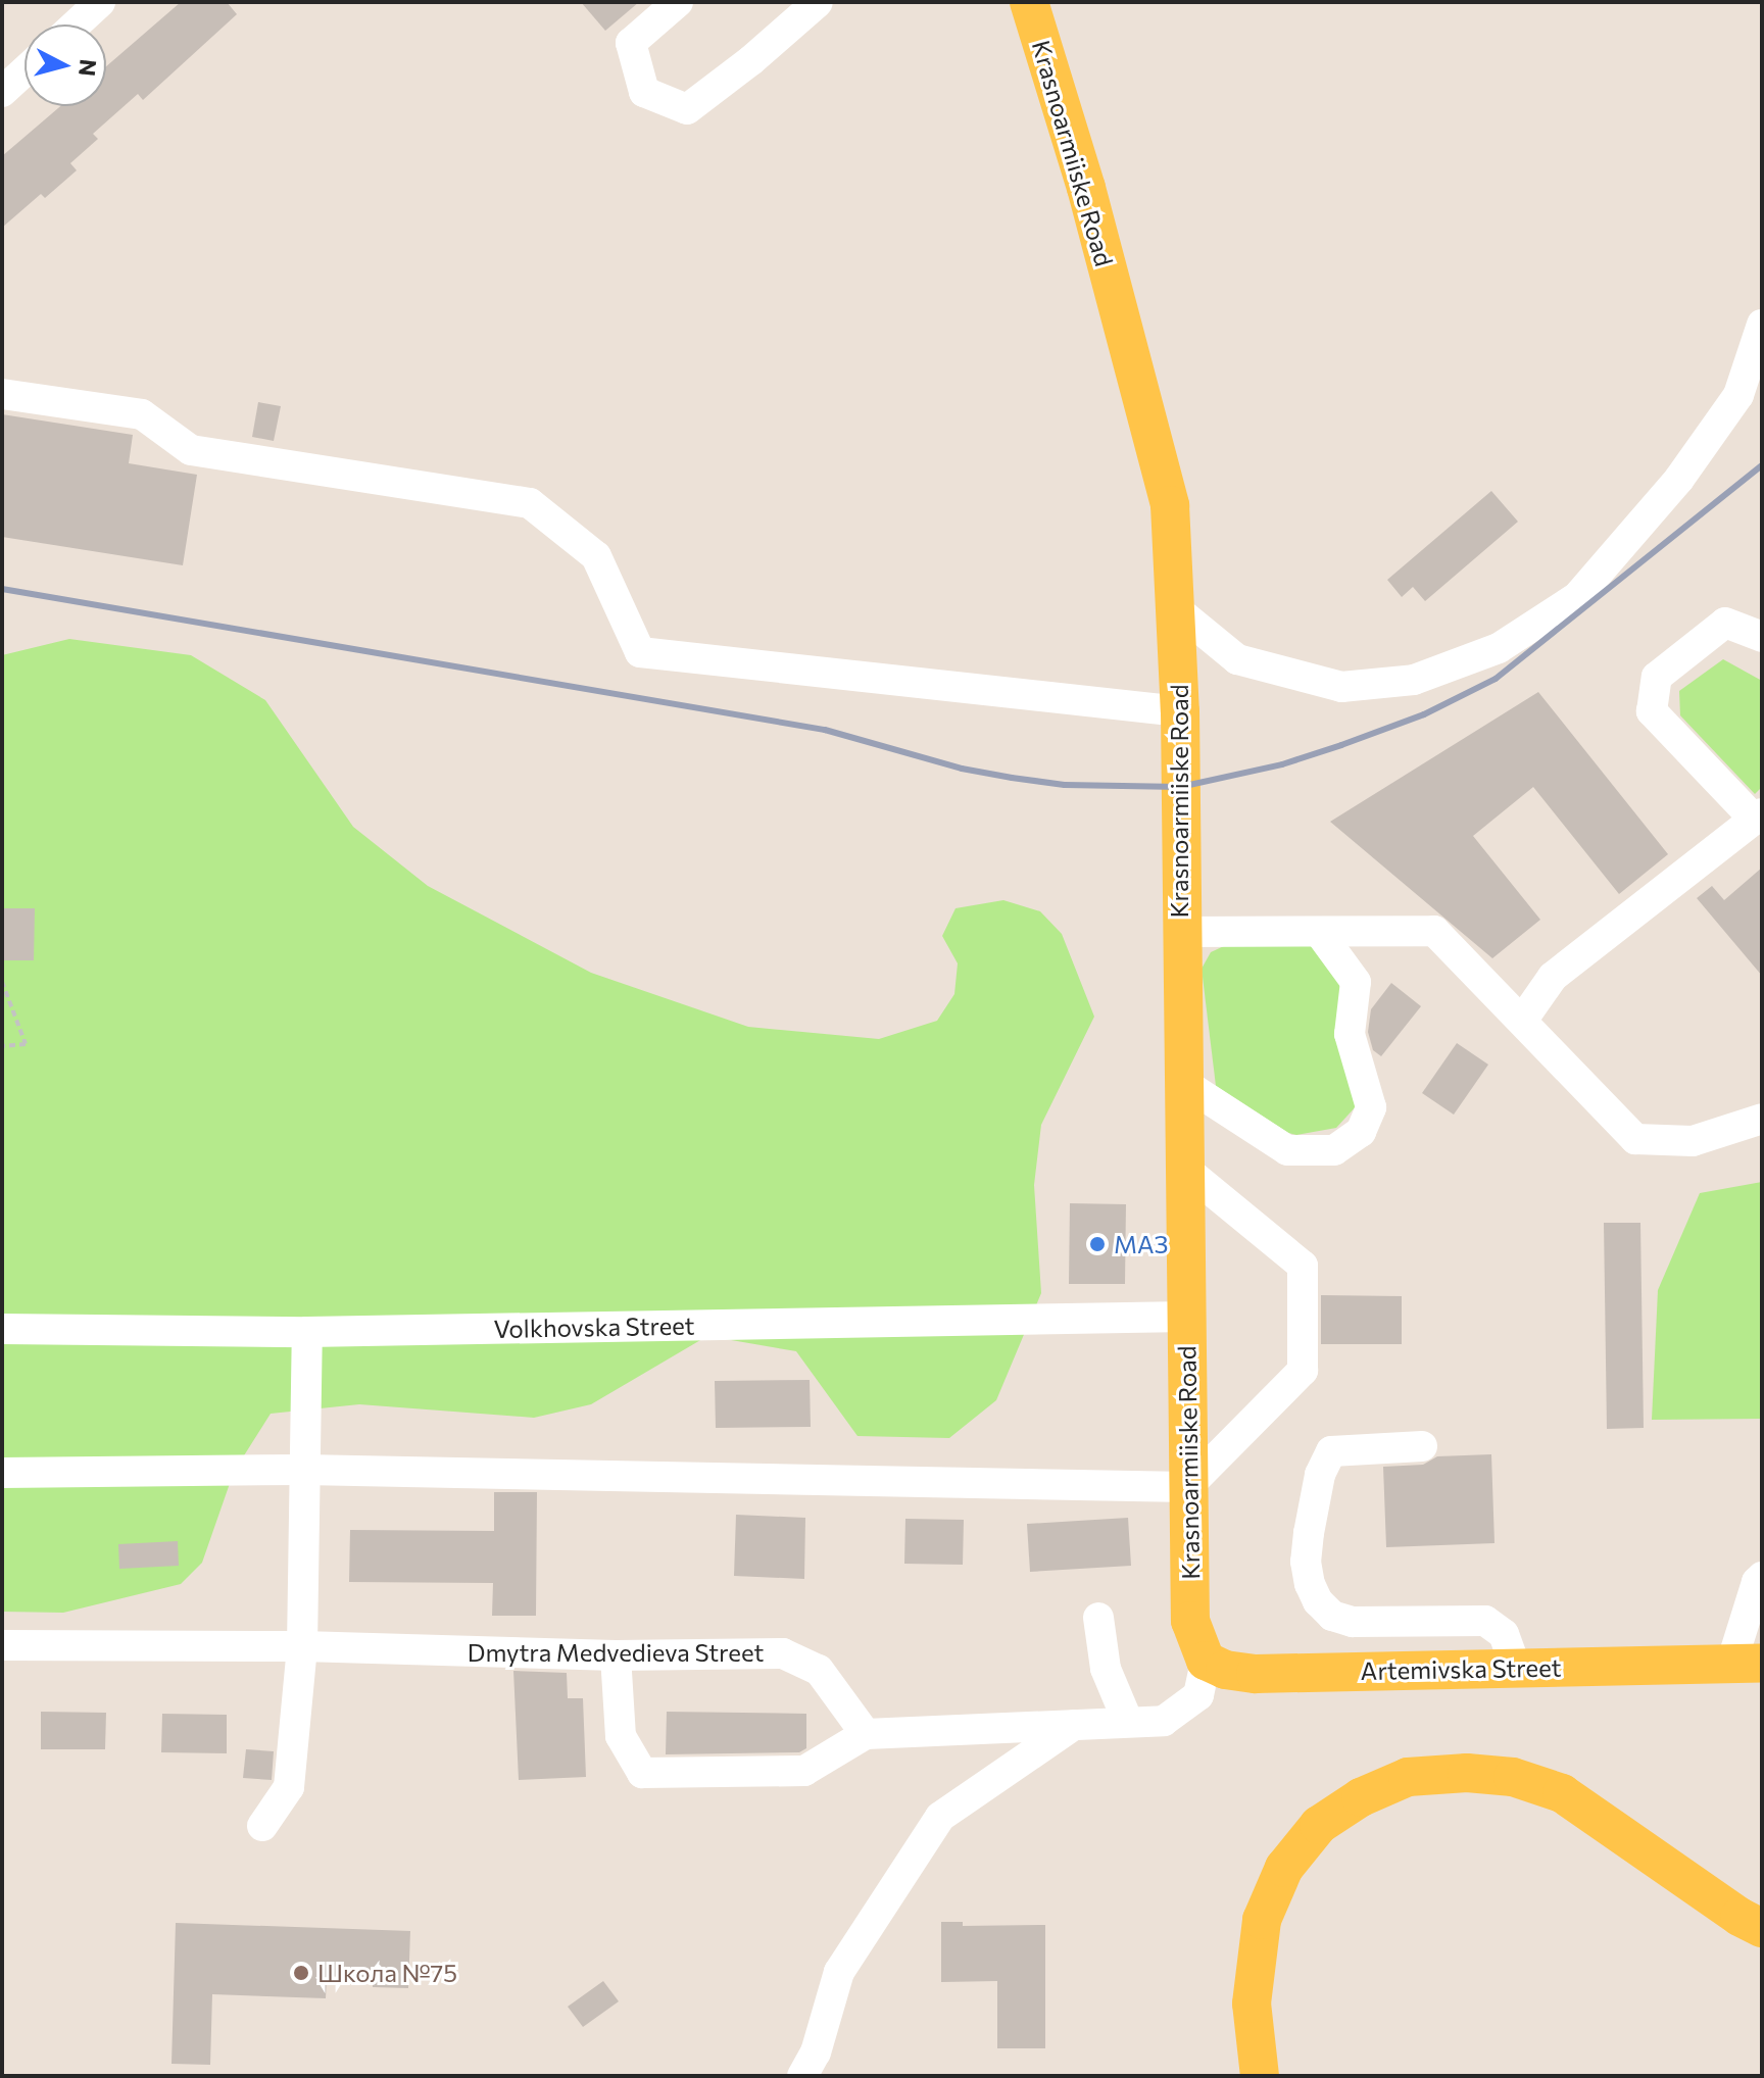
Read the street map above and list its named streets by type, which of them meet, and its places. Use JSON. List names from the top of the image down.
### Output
{
  "streets": {
    "main road": ["Krasnoarmiiske Road", "Artemivska Street"],
    "street": ["Volkhovska Street", "Dmytra Medvedieva Street"]
  },
  "crossings": [
    ["Krasnoarmiiske Road", "Volkhovska Street"],
    ["Krasnoarmiiske Road", "Artemivska Street"]
  ],
  "places": ["МАЗ", "Школа №75"],
  "north": "right"
}
